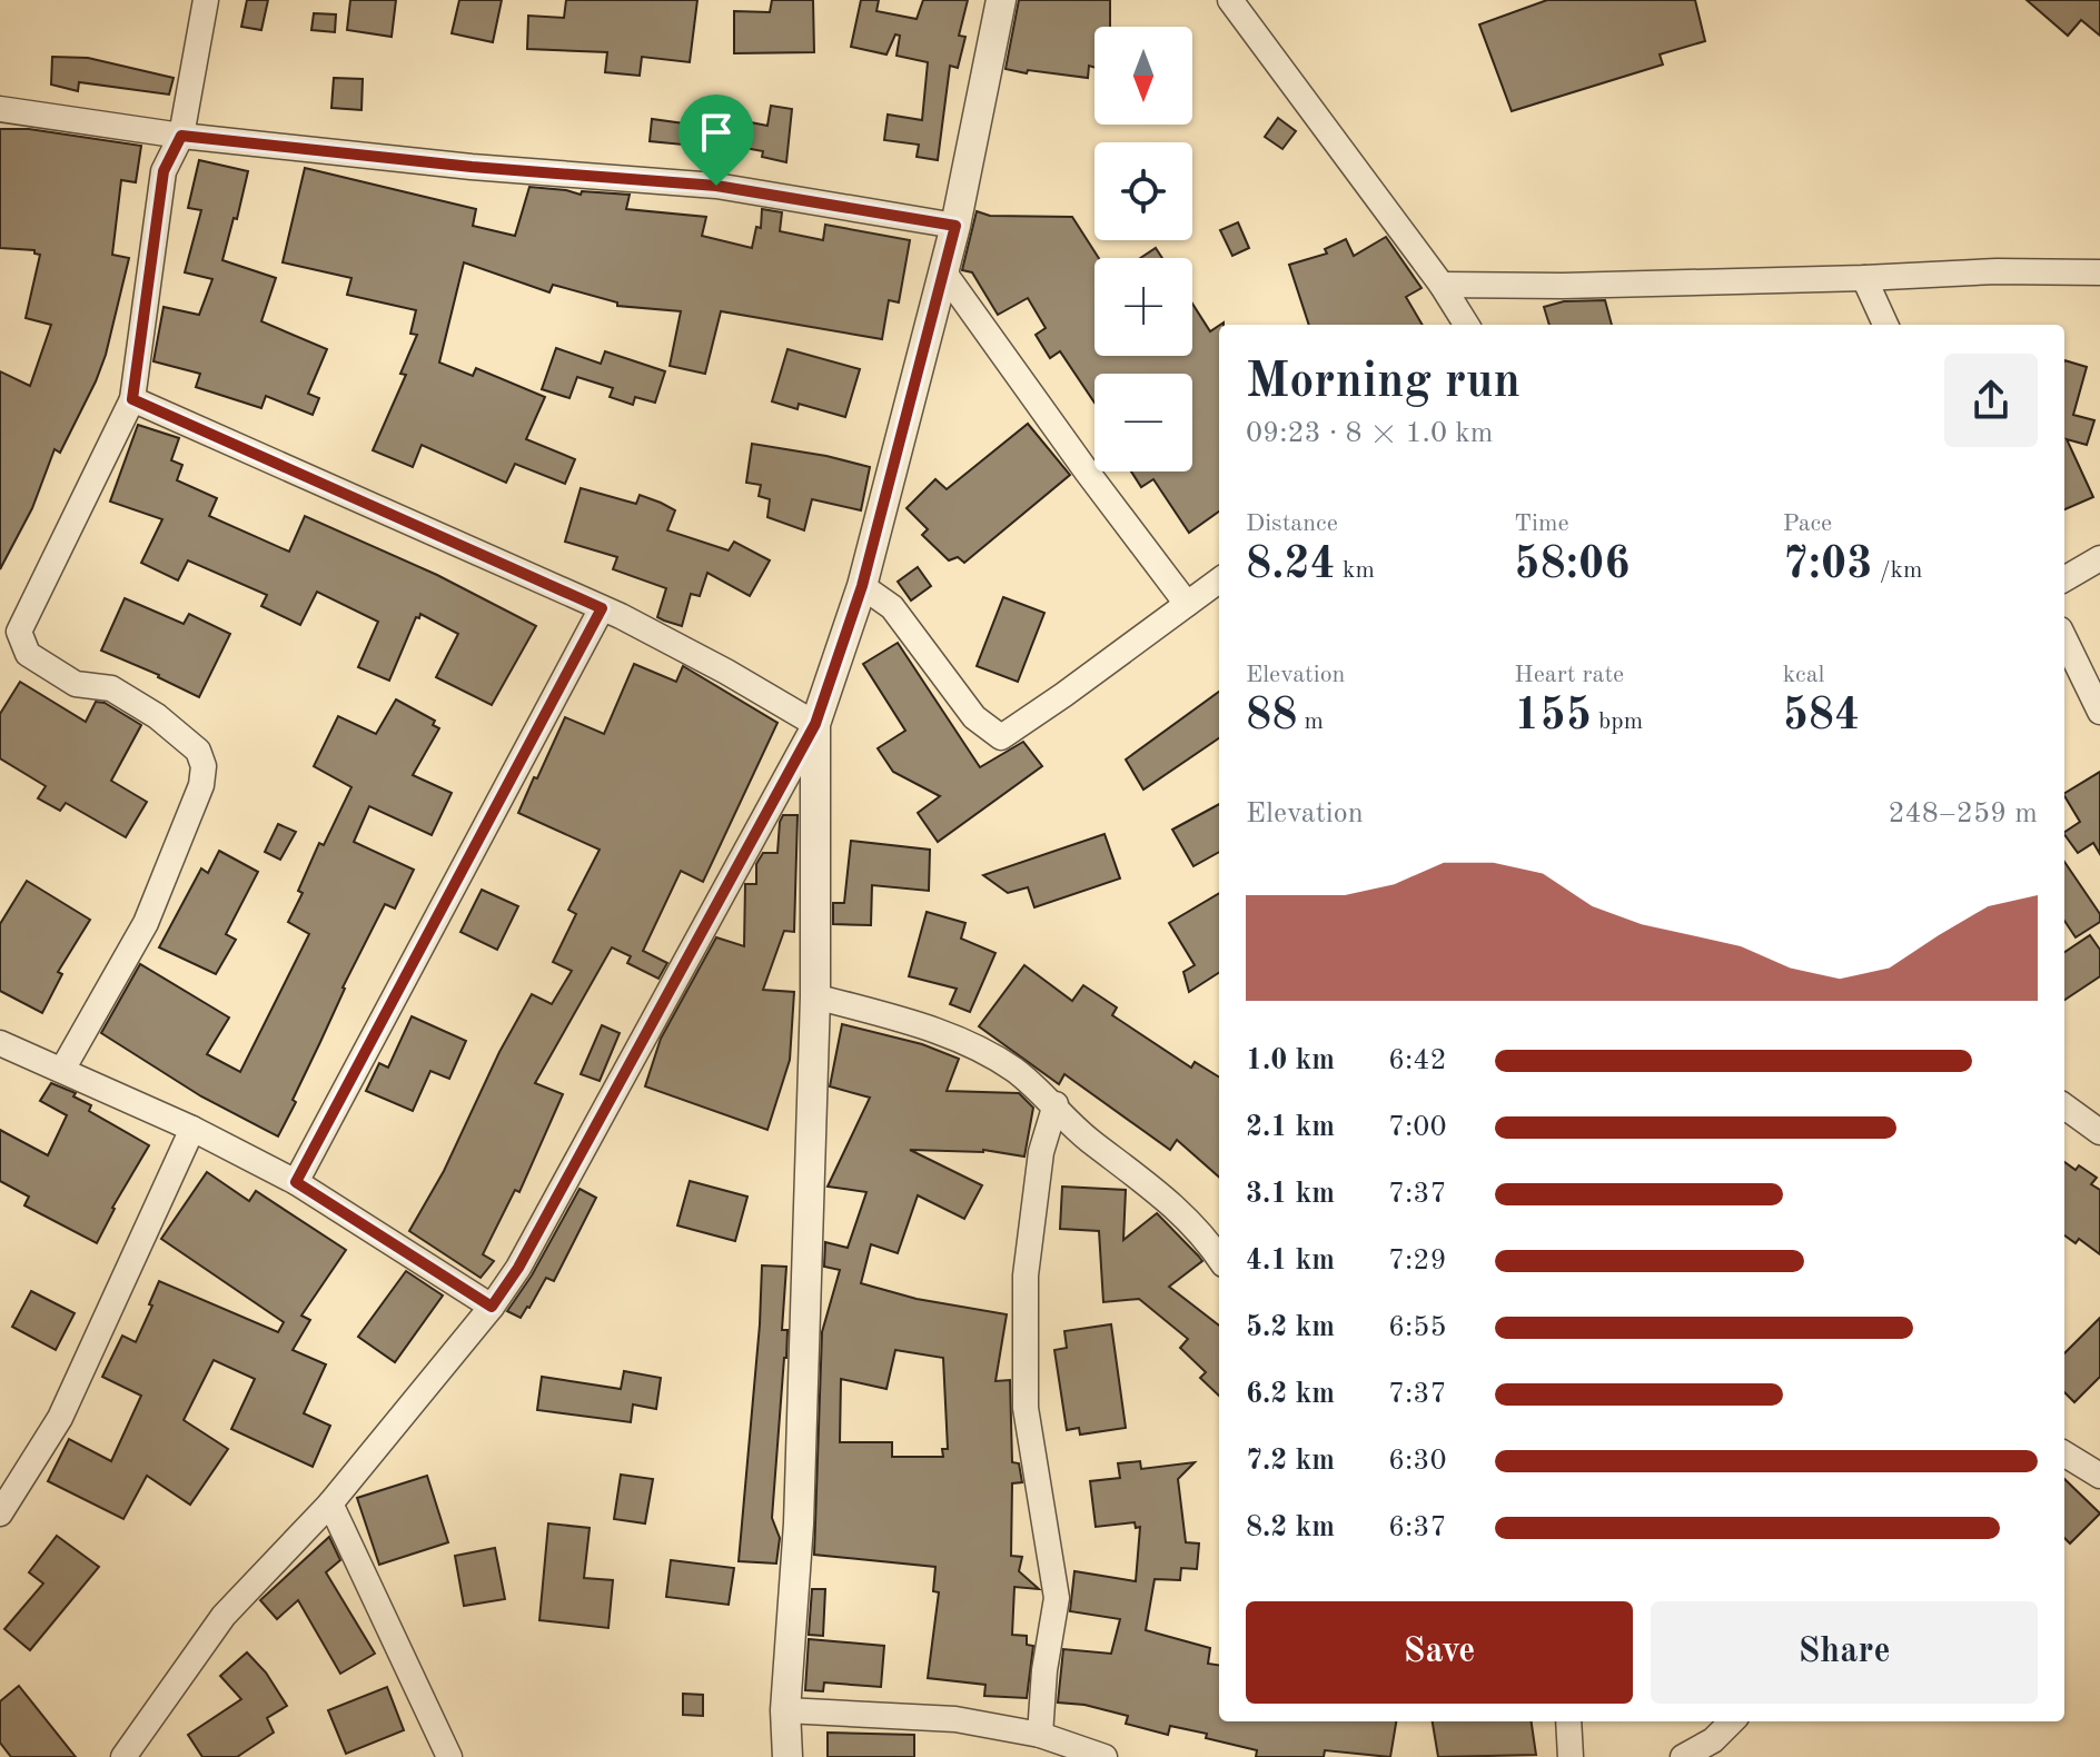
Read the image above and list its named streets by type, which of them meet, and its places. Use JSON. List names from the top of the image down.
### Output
{
  "north": "bottom",
  "page": {
    "map_buttons": ["+", "−"],
    "heading": ["Morning run", "09:23 · 8 × 1.0 km"],
    "stats": [
      ["Distance", "8.24 km"],
      ["Time", "58:06"],
      ["Pace", "7:03 /km"],
      ["Elevation", "88 m"],
      ["Heart rate", "155 bpm"],
      ["kcal", "584"]
    ],
    "chart": ["Elevation", "248–259 m"],
    "list": [
      {
        "name": "1.0 km",
        "note": "6:42"
      },
      {
        "name": "2.1 km",
        "note": "7:00"
      },
      {
        "name": "3.1 km",
        "note": "7:37"
      },
      {
        "name": "4.1 km",
        "note": "7:29"
      },
      {
        "name": "5.2 km",
        "note": "6:55"
      },
      {
        "name": "6.2 km",
        "note": "7:37"
      },
      {
        "name": "7.2 km",
        "note": "6:30"
      },
      {
        "name": "8.2 km",
        "note": "6:37"
      }
    ],
    "buttons": ["Save", "Share"]
  }
}
